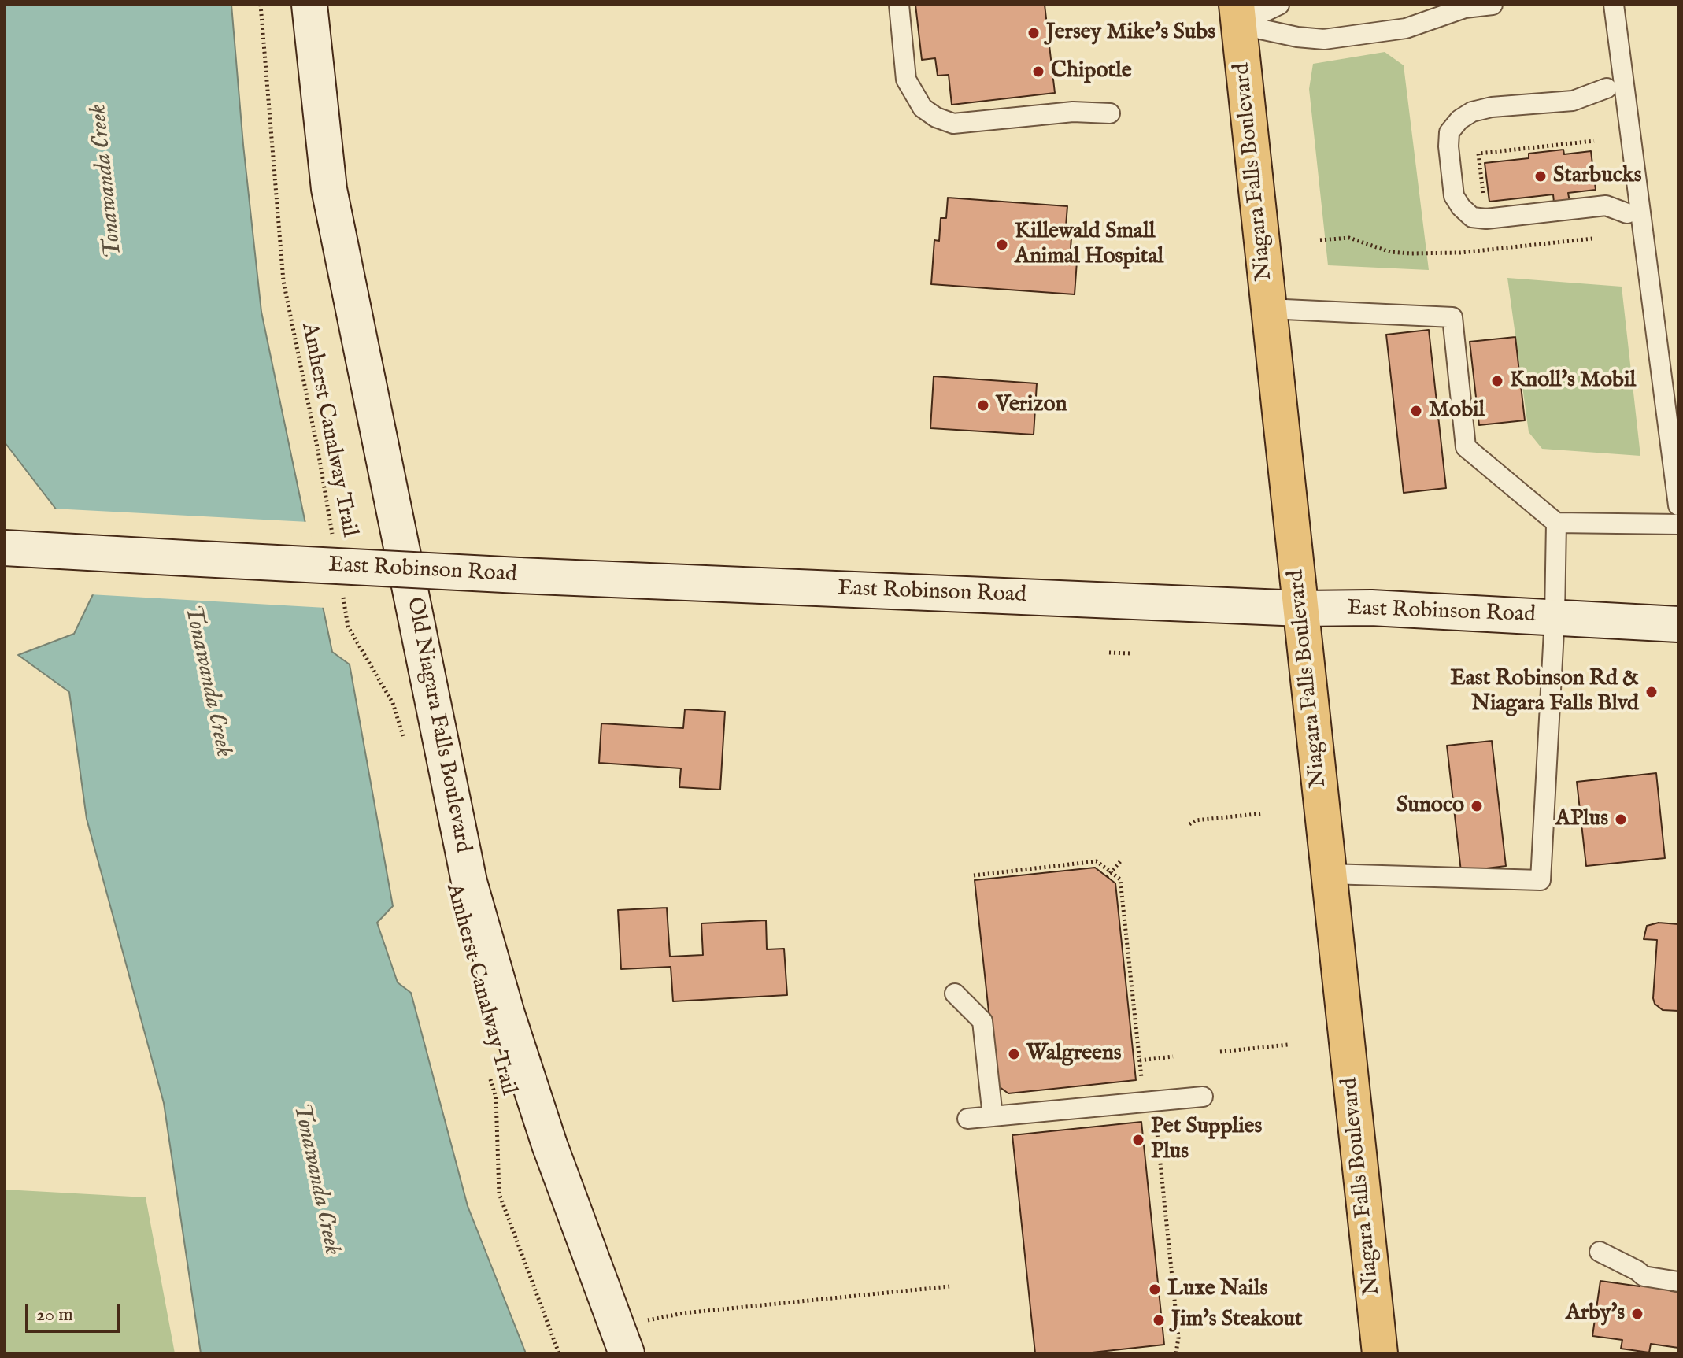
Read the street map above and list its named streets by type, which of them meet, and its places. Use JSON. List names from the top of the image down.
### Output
{
  "streets": {
    "main road": ["Niagara Falls Boulevard"],
    "street": ["East Robinson Road", "Old Niagara Falls Boulevard"],
    "path": ["Amherst Canalway Trail"]
  },
  "crossings": [
    ["Niagara Falls Boulevard", "East Robinson Road"]
  ],
  "water": ["Tonawanda Creek"],
  "places": [
    "Jersey Mike's Subs",
    "Chipotle",
    "Starbucks",
    "Killewald Small Animal Hospital",
    "Knoll's Mobil",
    "Verizon",
    "Mobil",
    "East Robinson Rd & Niagara Falls Blvd",
    "Sunoco",
    "APlus",
    "Walgreens",
    "Pet Supplies Plus",
    "Luxe Nails",
    "Arby's",
    "Jim's Steakout"
  ],
  "scale_bar": "20 m"
}
